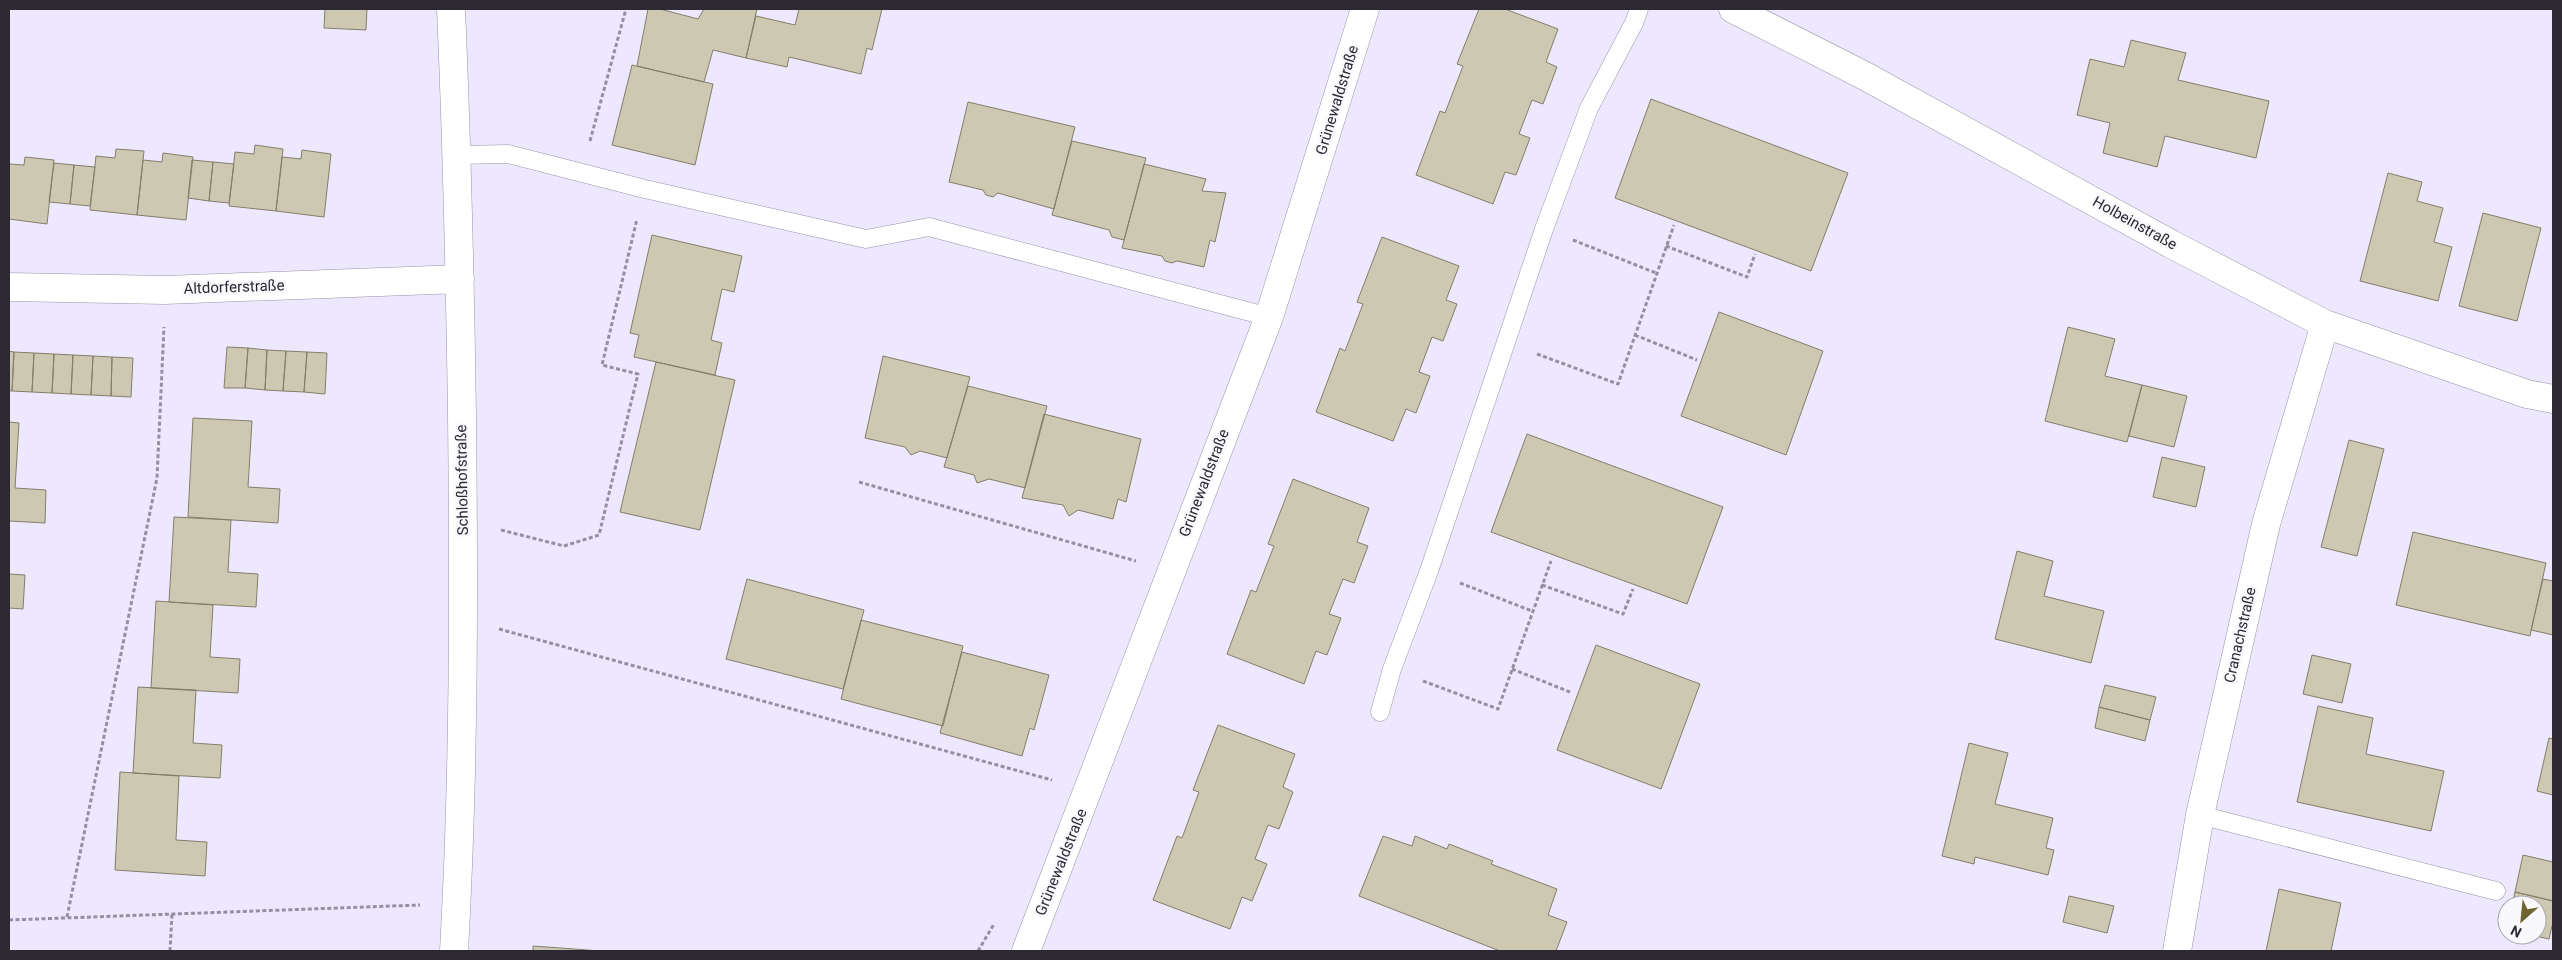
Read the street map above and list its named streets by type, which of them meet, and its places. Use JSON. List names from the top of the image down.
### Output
{
  "streets": {
    "street": [
      "Grünewaldstraße",
      "Holbeinstraße",
      "Altdorferstraße",
      "Schloßhofstraße",
      "Cranachstraße"
    ]
  },
  "crossings": [
    ["Holbeinstraße", "Cranachstraße"],
    ["Altdorferstraße", "Schloßhofstraße"]
  ],
  "north": "bottom left"
}
